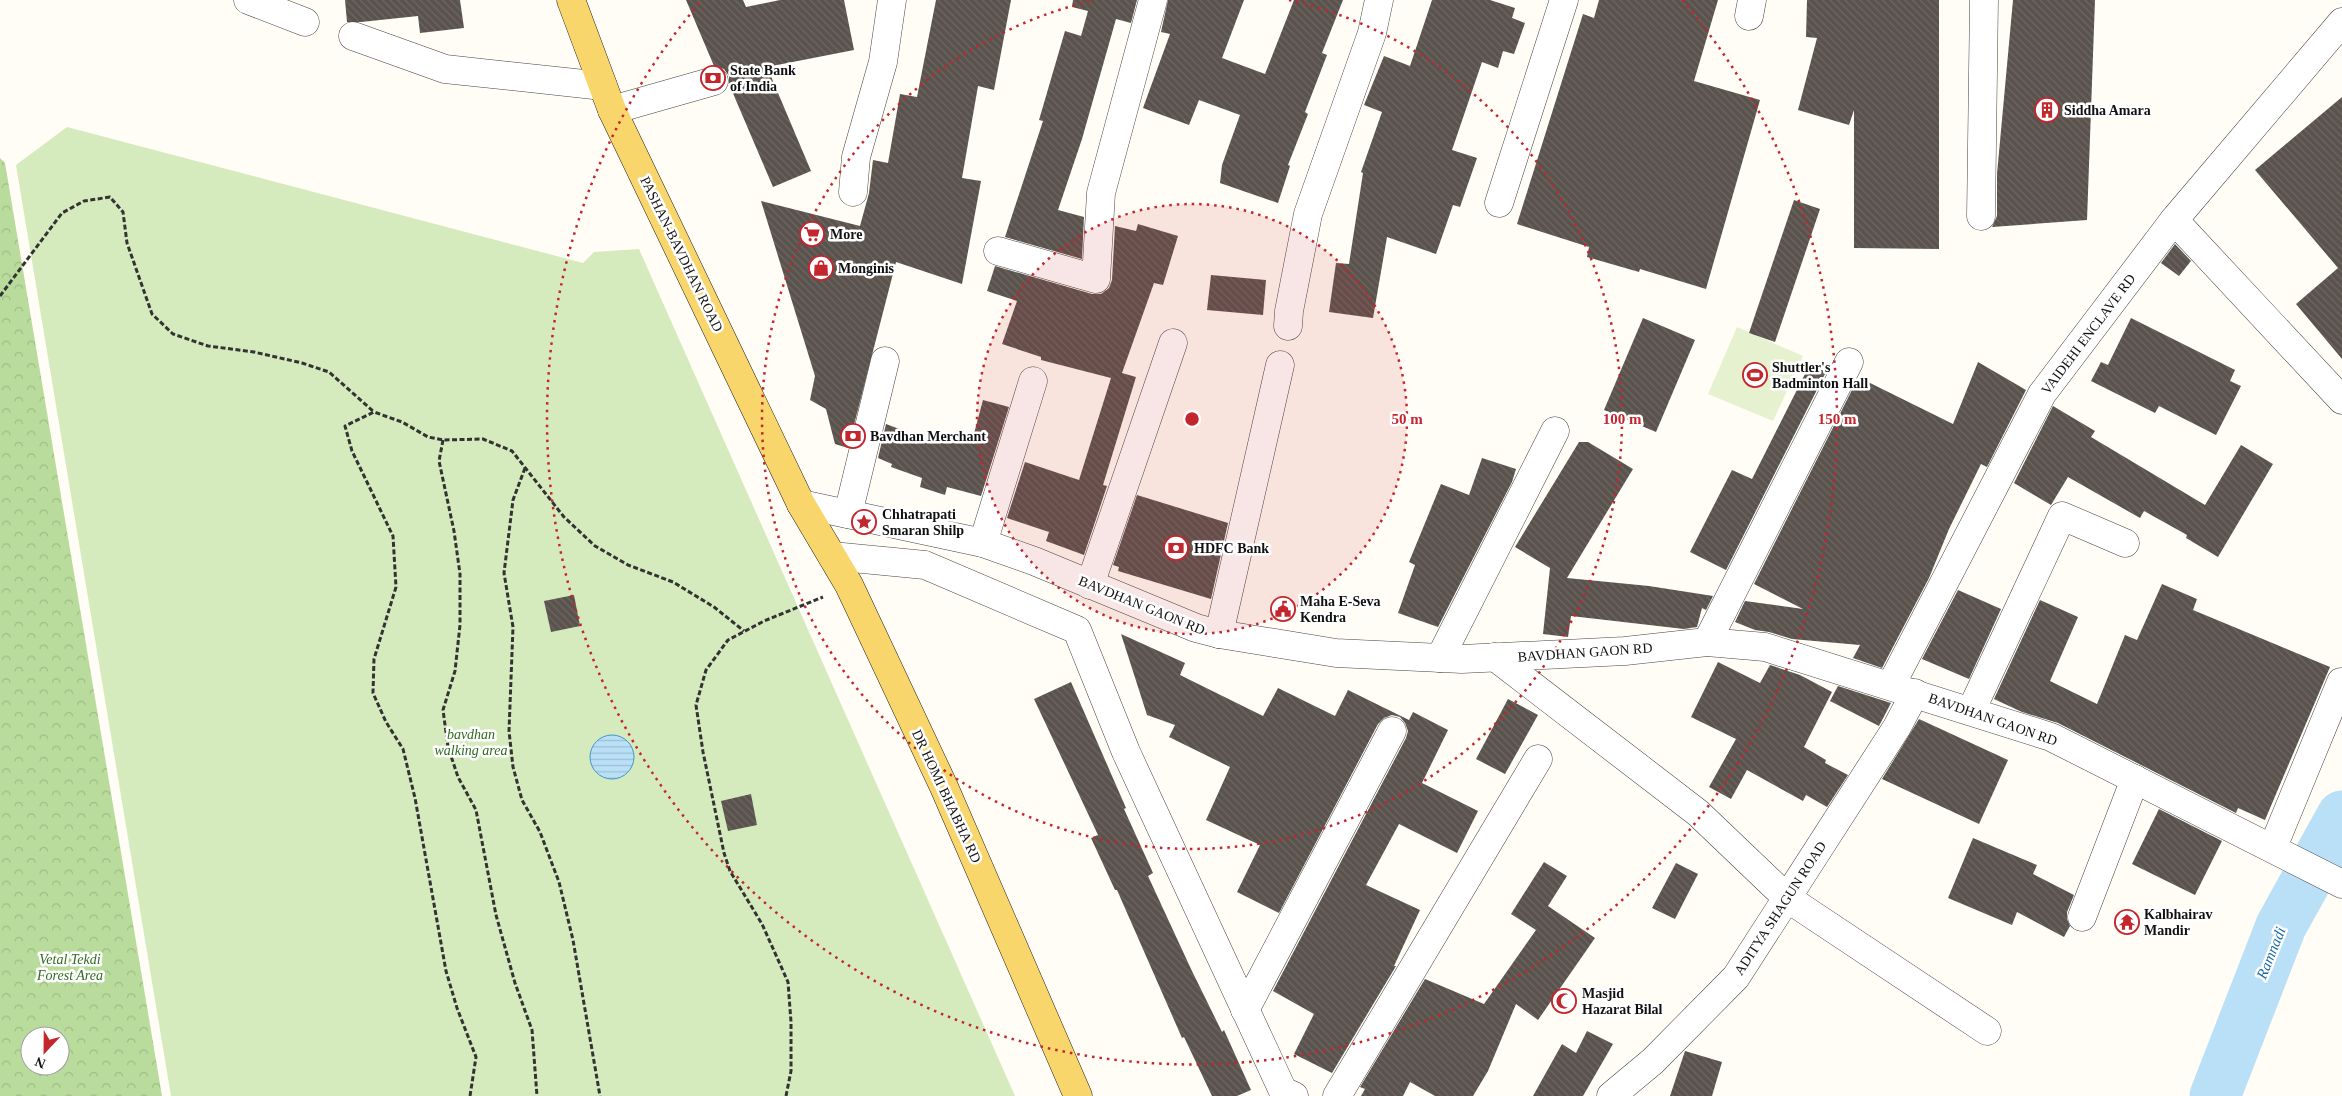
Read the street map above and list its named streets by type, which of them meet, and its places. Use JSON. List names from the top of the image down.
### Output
{
  "streets": {
    "main road": ["PASHAN-BAVDHAN ROAD", "DR HOMI BHABHA RD"],
    "street": ["VAIDEHI ENCLAVE RD", "BAVDHAN GAON RD", "ADITYA SHAGUN ROAD"]
  },
  "crossings": [
    ["PASHAN-BAVDHAN ROAD", "BAVDHAN GAON RD"],
    ["PASHAN-BAVDHAN ROAD", "DR HOMI BHABHA RD"],
    ["VAIDEHI ENCLAVE RD", "BAVDHAN GAON RD"],
    ["VAIDEHI ENCLAVE RD", "ADITYA SHAGUN ROAD"],
    ["BAVDHAN GAON RD", "DR HOMI BHABHA RD"],
    ["BAVDHAN GAON RD", "ADITYA SHAGUN ROAD"]
  ],
  "water": ["Ramnadi"],
  "parks": ["bavdhan walking area", "Vetal Tekdi Forest Area"],
  "places": {
    "bank": ["State Bank of India", "Bavdhan Merchant", "HDFC Bank"],
    "building": ["Siddha Amara"],
    "supermarket": ["More"],
    "shop": ["Monginis"],
    "sports": ["Shuttler's Badminton Hall"],
    "place": ["Chhatrapati Smaran Shilp"],
    "public building": ["Maha E-Seva Kendra"],
    "temple": ["Kalbhairav Mandir"],
    "mosque": ["Masjid Hazarat Bilal"]
  },
  "north": "bottom",
  "rings": ["50 m", "100 m", "150 m"]
}
